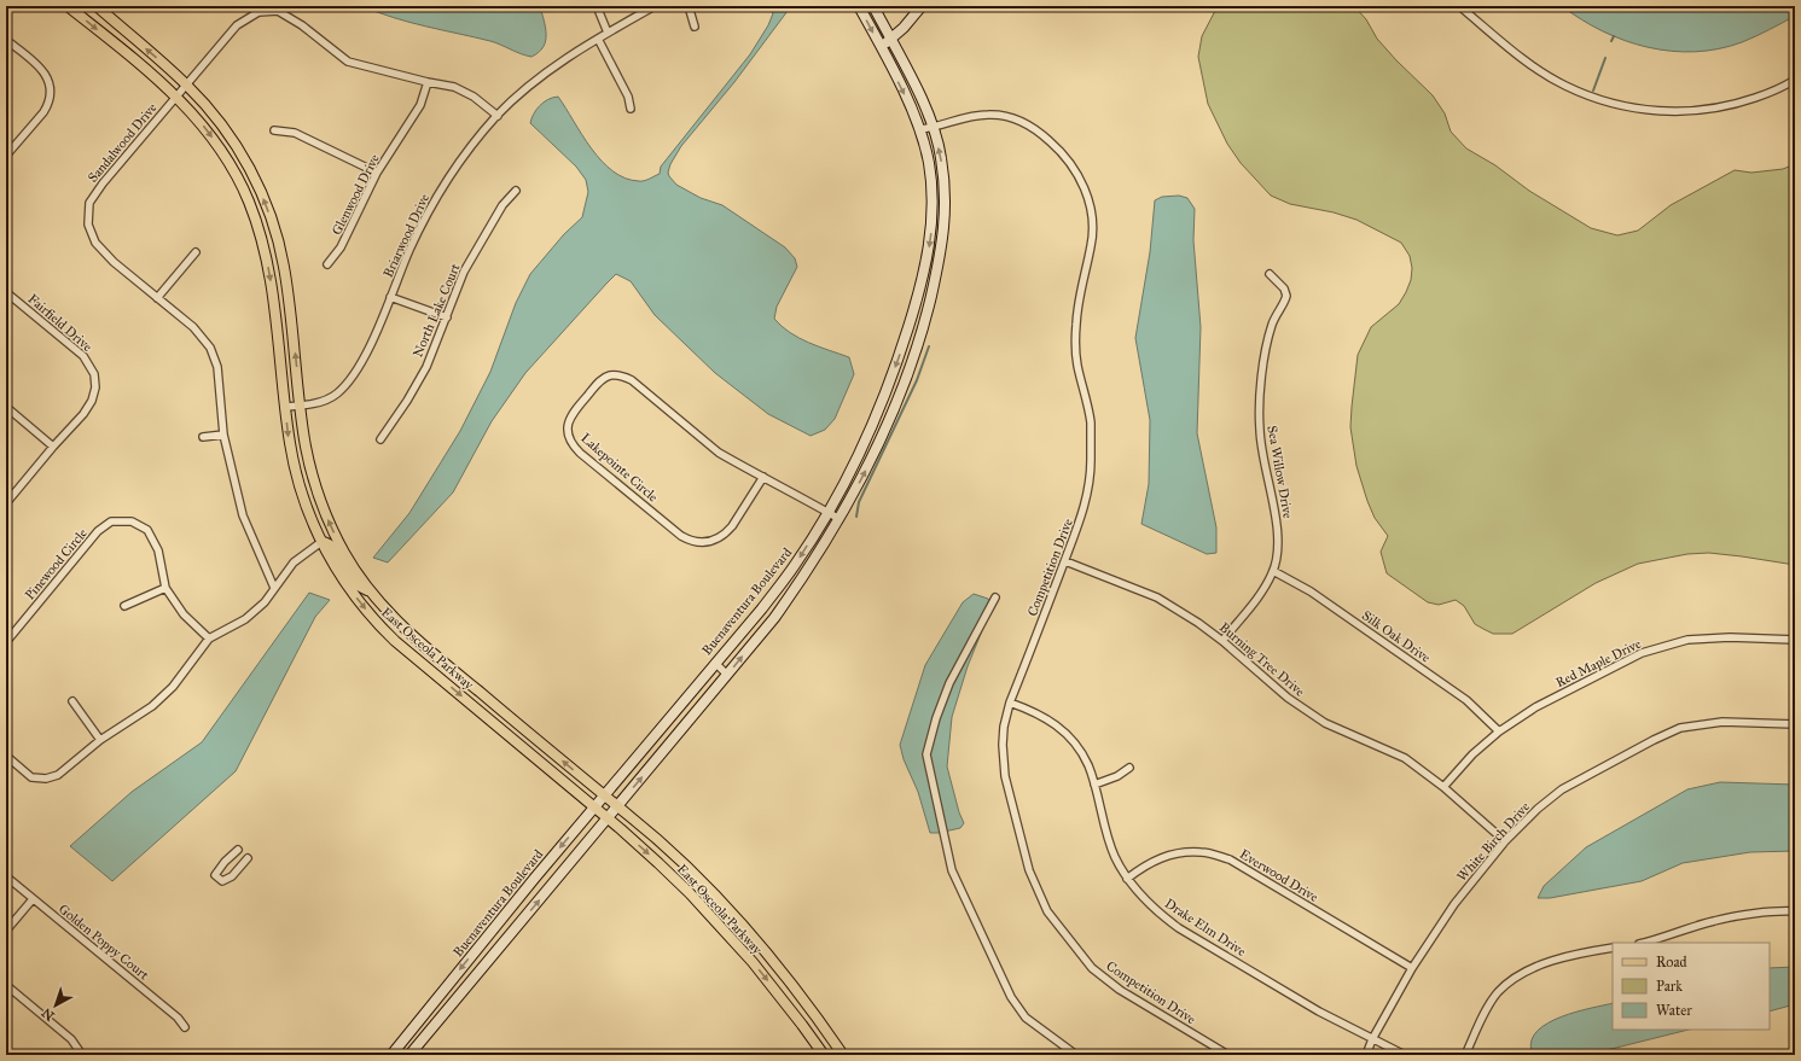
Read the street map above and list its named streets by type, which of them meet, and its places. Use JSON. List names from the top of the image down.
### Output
{
  "streets": {
    "main road": ["Buenaventura Boulevard", "East Osceola Parkway"],
    "street": [
      "Sandalwood Drive",
      "Glenwood Drive",
      "Briarwood Drive",
      "North Lake Court",
      "Fairfield Drive",
      "Lakepointe Circle",
      "Sea Willow Drive",
      "Pinewood Circle",
      "Competition Drive",
      "Silk Oak Drive",
      "Burning Tree Drive",
      "Red Maple Drive",
      "White Birch Drive",
      "Everwood Drive",
      "Drake Elm Drive",
      "Golden Poppy Court"
    ]
  },
  "crossings": [
    ["Sandalwood Drive", "Glenwood Drive"],
    ["Sandalwood Drive", "Briarwood Drive"],
    ["Sandalwood Drive", "East Osceola Parkway"],
    ["Briarwood Drive", "East Osceola Parkway"],
    ["Lakepointe Circle", "Buenaventura Boulevard"],
    ["Sea Willow Drive", "Silk Oak Drive"],
    ["Sea Willow Drive", "Burning Tree Drive"],
    ["Competition Drive", "Buenaventura Boulevard"],
    ["Competition Drive", "Burning Tree Drive"],
    ["Competition Drive", "Drake Elm Drive"],
    ["Buenaventura Boulevard", "East Osceola Parkway"],
    ["Silk Oak Drive", "Red Maple Drive"],
    ["Burning Tree Drive", "Red Maple Drive"],
    ["Burning Tree Drive", "White Birch Drive"],
    ["White Birch Drive", "Everwood Drive"],
    ["White Birch Drive", "Drake Elm Drive"],
    ["Everwood Drive", "Drake Elm Drive"]
  ],
  "legend": ["Road", "Park", "Water"],
  "north": "bottom left"
}
